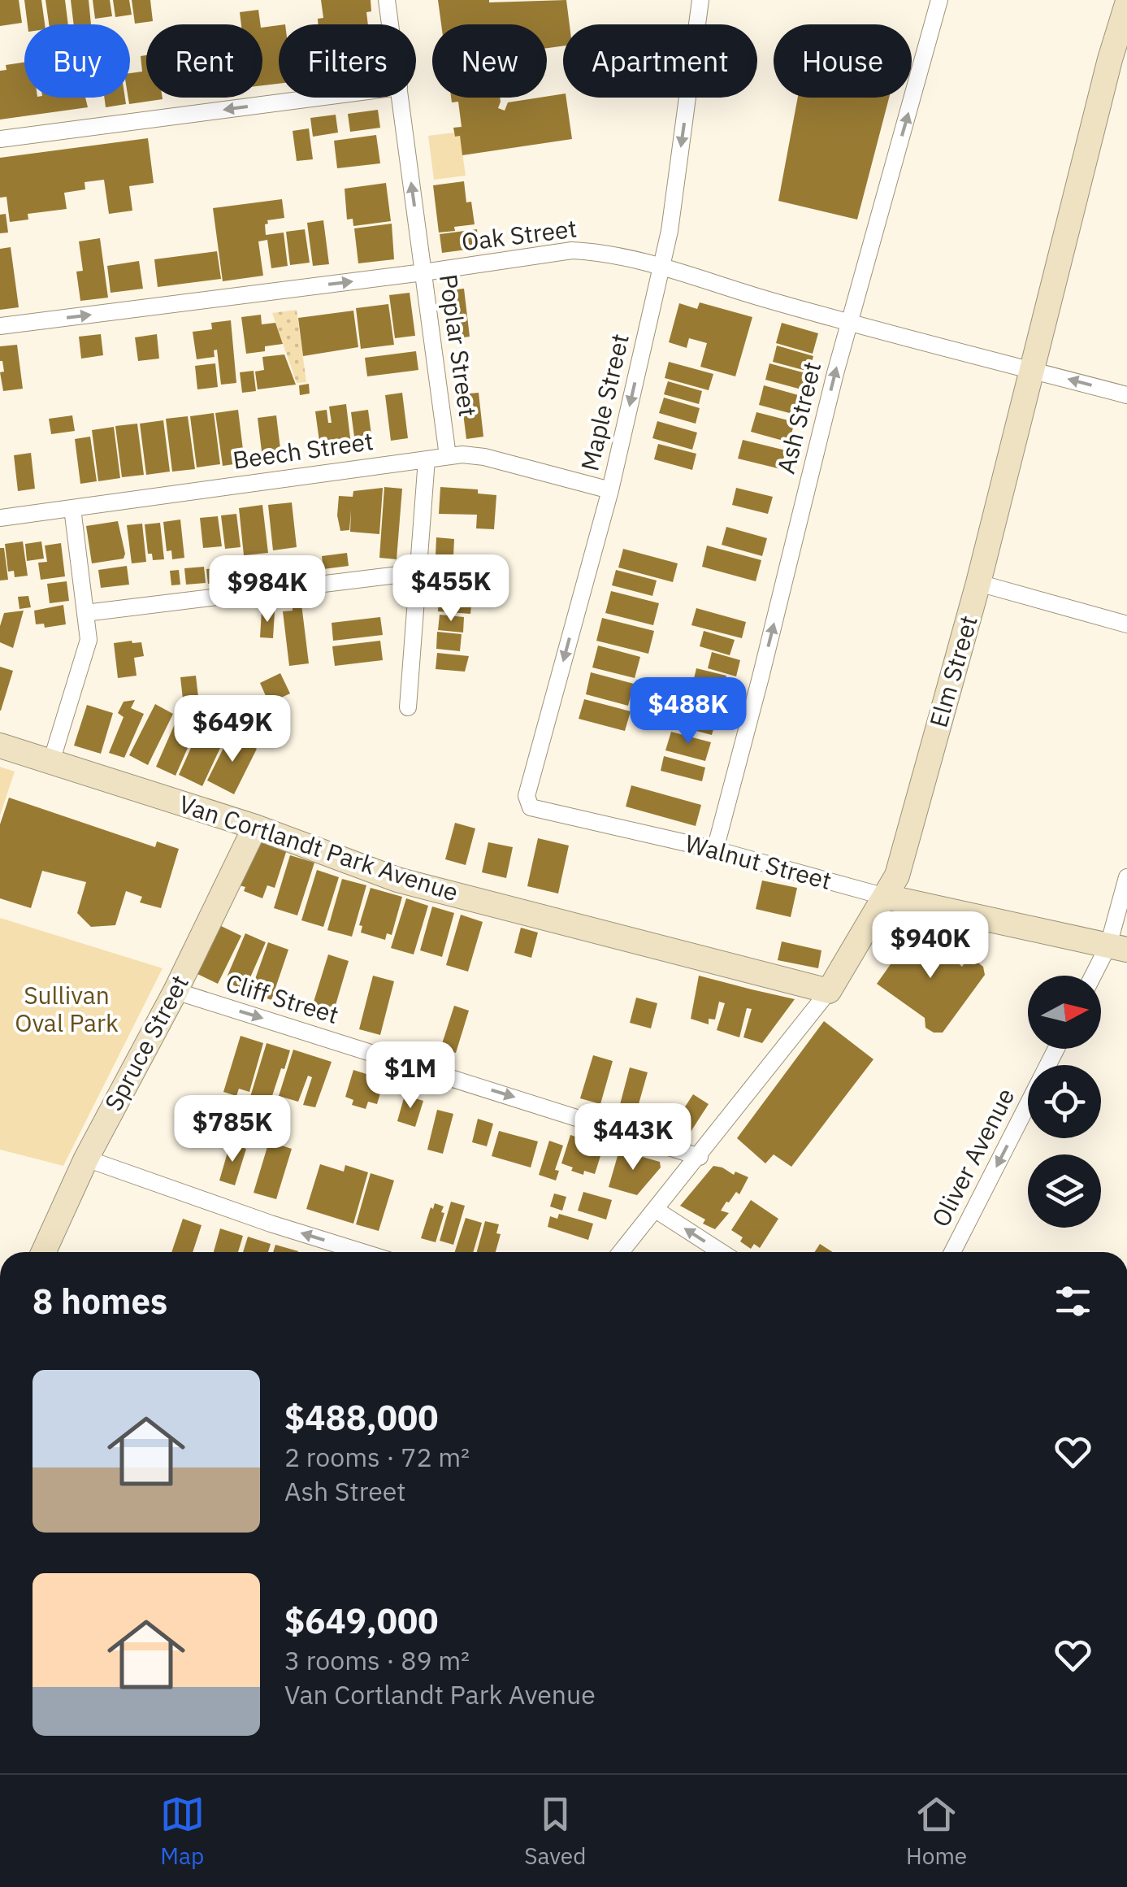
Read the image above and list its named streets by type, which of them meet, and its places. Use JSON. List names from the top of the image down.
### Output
{
  "streets": {
    "street": [
      "Oak Street",
      "Poplar Street",
      "Maple Street",
      "Ash Street",
      "Beech Street",
      "Elm Street",
      "Van Cortlandt Park Avenue",
      "Walnut Street",
      "Cliff Street",
      "Spruce Street",
      "Oliver Avenue"
    ]
  },
  "crossings": [
    ["Oak Street", "Poplar Street"],
    ["Oak Street", "Maple Street"],
    ["Oak Street", "Ash Street"],
    ["Oak Street", "Elm Street"],
    ["Poplar Street", "Beech Street"],
    ["Maple Street", "Beech Street"],
    ["Maple Street", "Walnut Street"],
    ["Ash Street", "Walnut Street"],
    ["Elm Street", "Van Cortlandt Park Avenue"],
    ["Elm Street", "Walnut Street"],
    ["Elm Street", "Cliff Street"],
    ["Van Cortlandt Park Avenue", "Spruce Street"],
    ["Cliff Street", "Spruce Street"]
  ],
  "one_way": [
    "Poplar Street",
    "Maple Street",
    "Ash Street",
    "Cliff Street",
    "Oliver Avenue"
  ],
  "parks": ["Sullivan Oval Park"],
  "north": "right",
  "page": {
    "chip": [
      "Buy",
      "Rent",
      "Filters",
      "New",
      "Apartment",
      "House"
    ],
    "price": [
      "$455K",
      "$984K",
      "$488K",
      "$649K",
      "$940K",
      "$1M",
      "$785K",
      "$443K"
    ],
    "heading": "8 homes",
    "list": [
      {
        "name": "$488,000",
        "note": "2 rooms · 72 m² · Ash Street"
      },
      {
        "name": "$649,000",
        "note": "3 rooms · 89 m² · Van Cortlandt Park Avenue"
      }
    ],
    "tabs": ["Map", "Saved", "Home"]
  }
}
